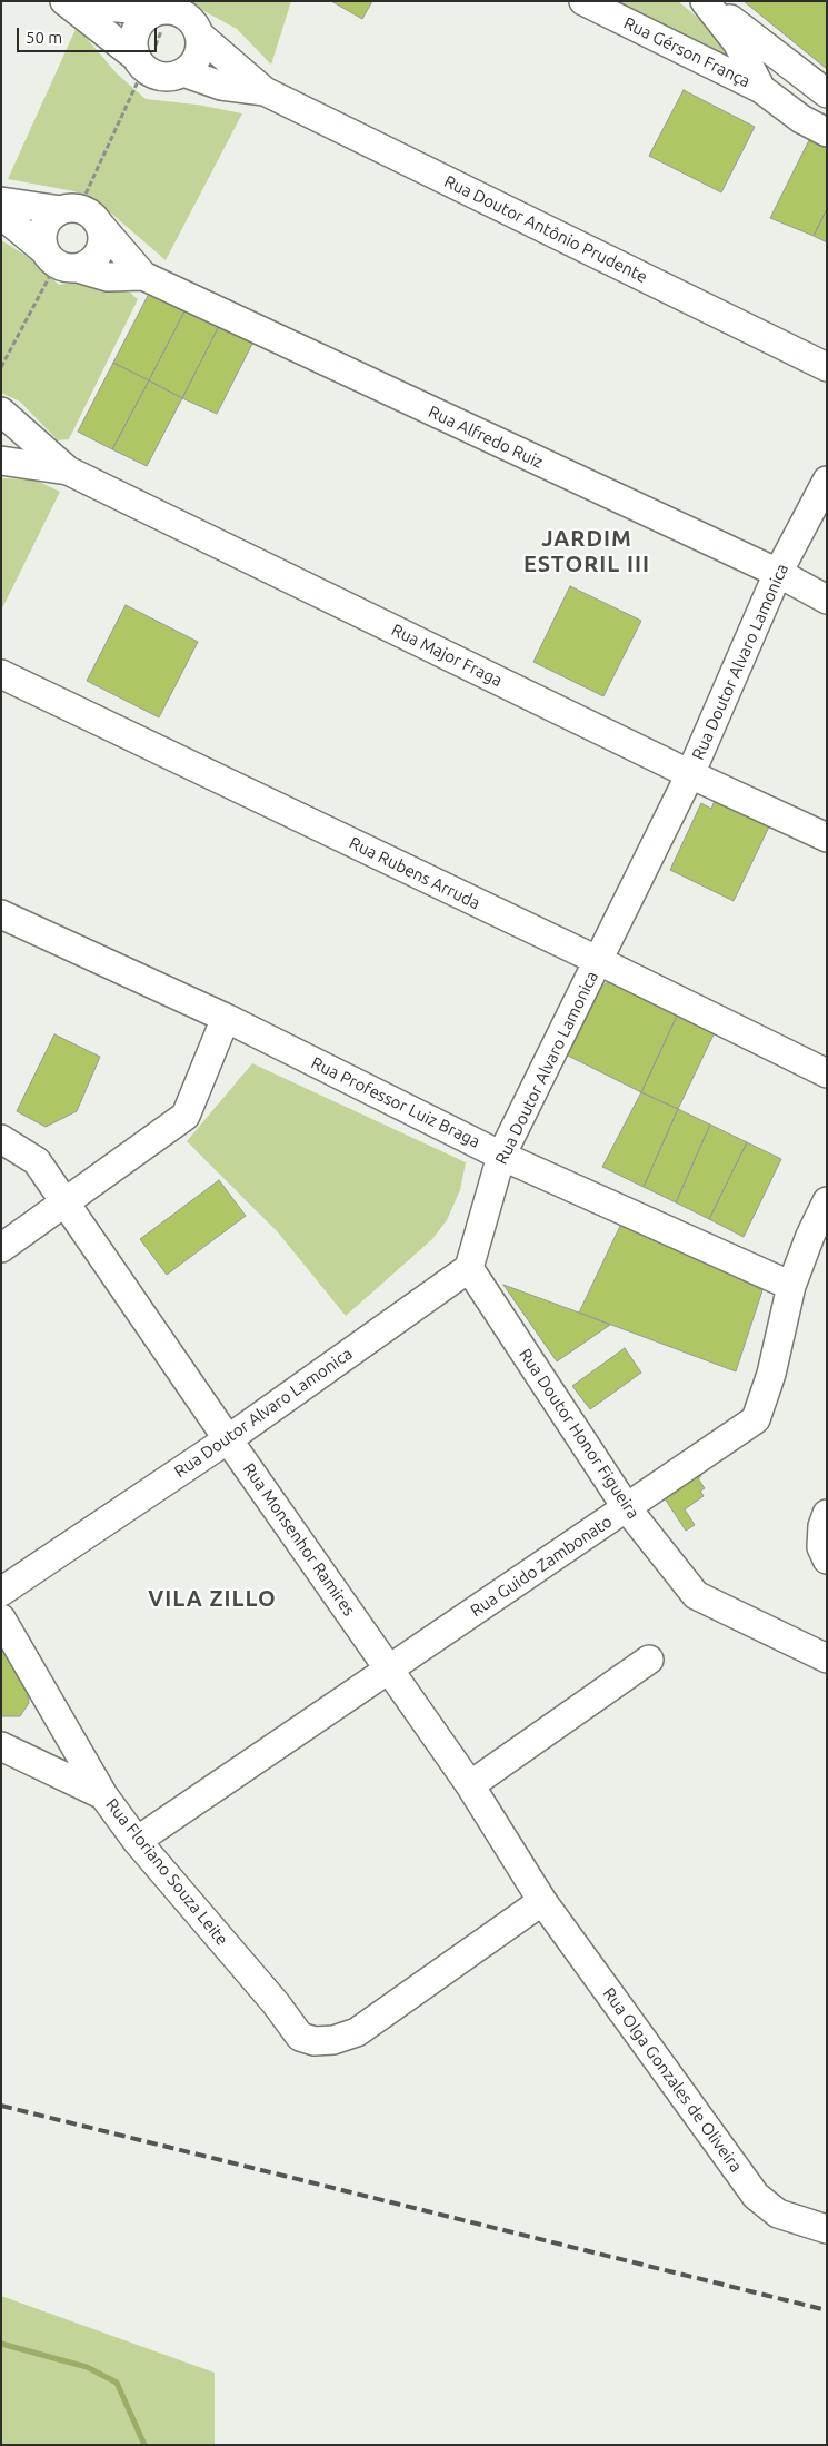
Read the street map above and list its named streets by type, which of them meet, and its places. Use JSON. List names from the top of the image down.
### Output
{
  "streets": {
    "street": [
      "Rua Gérson França",
      "Rua Doutor Antônio Prudente",
      "Rua Alfredo Ruiz",
      "Rua Major Fraga",
      "Rua Doutor Alvaro Lamonica",
      "Rua Rubens Arruda",
      "Rua Professor Luiz Braga",
      "Rua Doutor Honor Figueira",
      "Rua Monsenhor Ramires",
      "Rua Guido Zambonato",
      "Rua Floriano Souza Leite",
      "Rua Olga Gonzales de Oliveira"
    ]
  },
  "crossings": [
    ["Rua Alfredo Ruiz", "Rua Doutor Alvaro Lamonica"],
    ["Rua Major Fraga", "Rua Doutor Alvaro Lamonica"],
    ["Rua Doutor Alvaro Lamonica", "Rua Rubens Arruda"],
    ["Rua Doutor Alvaro Lamonica", "Rua Professor Luiz Braga"],
    ["Rua Doutor Alvaro Lamonica", "Rua Doutor Honor Figueira"],
    ["Rua Doutor Alvaro Lamonica", "Rua Monsenhor Ramires"],
    ["Rua Professor Luiz Braga", "Rua Guido Zambonato"],
    ["Rua Doutor Honor Figueira", "Rua Guido Zambonato"],
    ["Rua Monsenhor Ramires", "Rua Guido Zambonato"],
    ["Rua Monsenhor Ramires", "Rua Floriano Souza Leite"],
    ["Rua Monsenhor Ramires", "Rua Olga Gonzales de Oliveira"],
    ["Rua Guido Zambonato", "Rua Floriano Souza Leite"],
    ["Rua Floriano Souza Leite", "Rua Olga Gonzales de Oliveira"]
  ],
  "districts": ["JARDIM ESTORIL III", "VILA ZILLO"],
  "scale_bar": "50 m"
}
